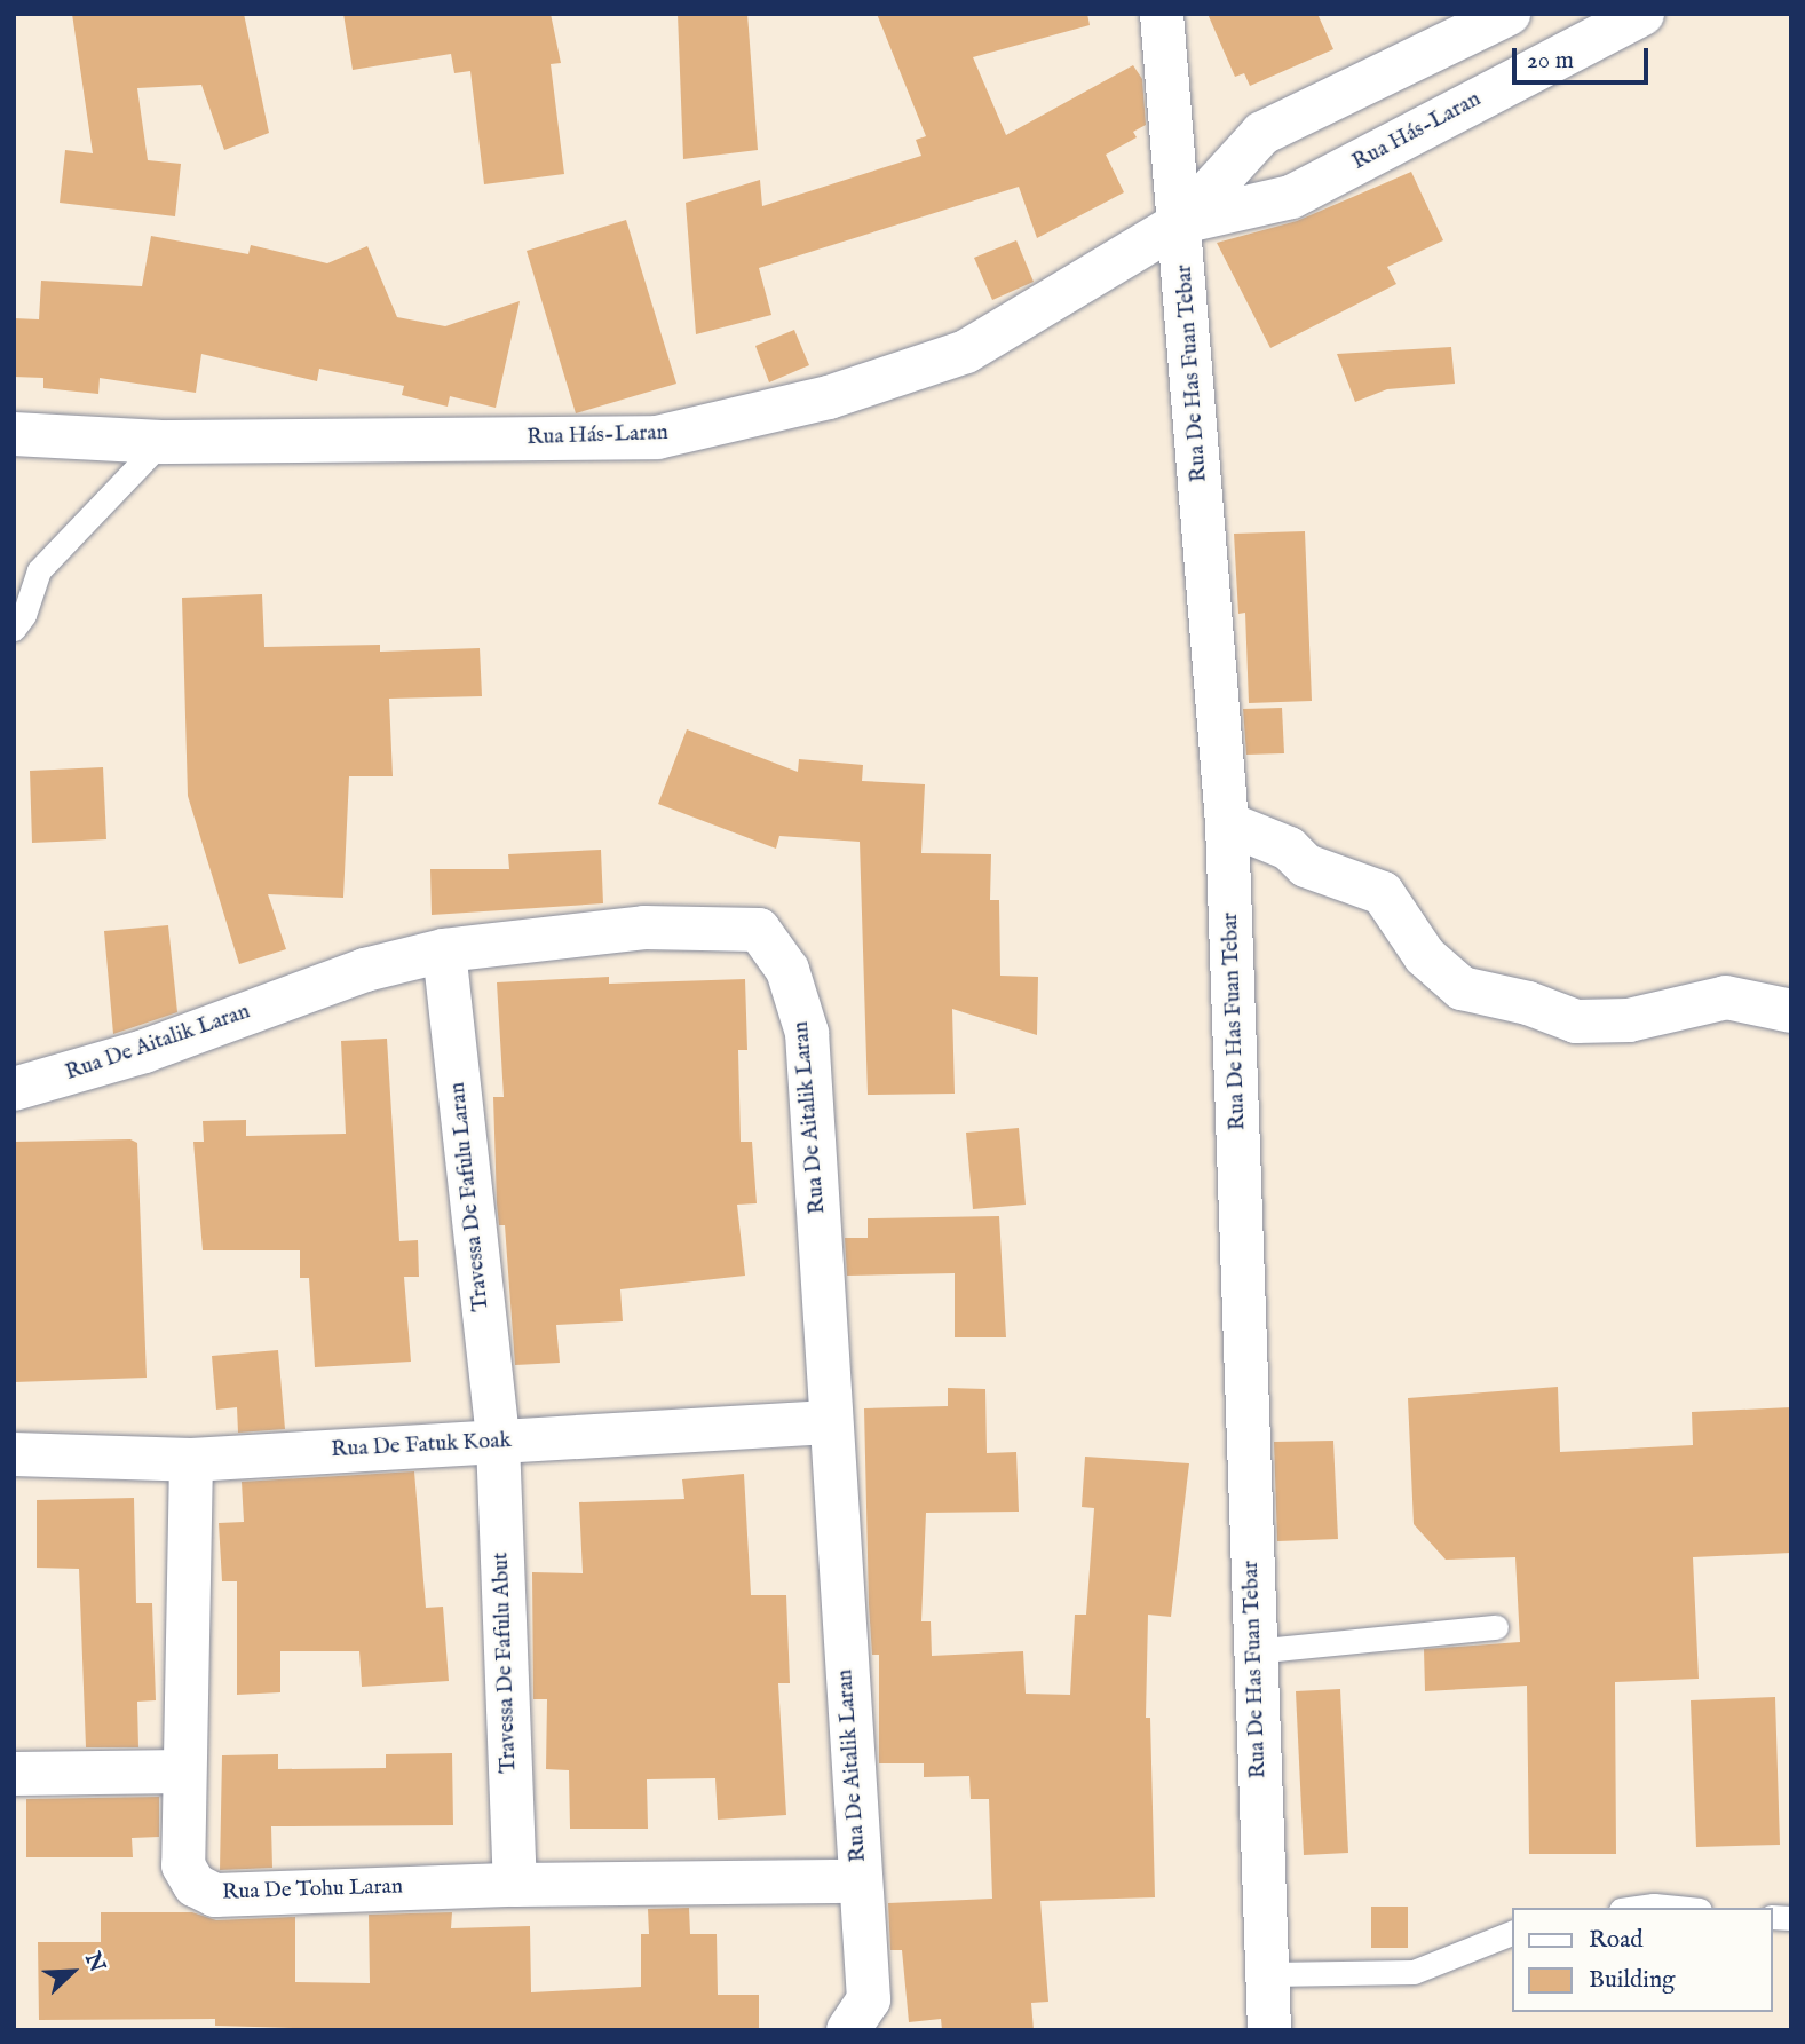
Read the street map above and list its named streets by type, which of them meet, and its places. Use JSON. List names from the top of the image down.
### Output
{
  "streets": {
    "street": [
      "Rua Hás-Laran",
      "Rua De Has Fuan Tebar",
      "Rua De Aitalik Laran",
      "Travessa De Fafulu Laran",
      "Rua De Fatuk Koak",
      "Travessa De Fafulu Abut",
      "Rua De Tohu Laran"
    ]
  },
  "crossings": [
    ["Rua Hás-Laran", "Rua De Has Fuan Tebar"],
    ["Rua De Aitalik Laran", "Travessa De Fafulu Laran"],
    ["Rua De Aitalik Laran", "Rua De Fatuk Koak"],
    ["Rua De Aitalik Laran", "Rua De Tohu Laran"],
    ["Travessa De Fafulu Laran", "Rua De Fatuk Koak"],
    ["Travessa De Fafulu Laran", "Travessa De Fafulu Abut"],
    ["Rua De Fatuk Koak", "Travessa De Fafulu Abut"],
    ["Rua De Fatuk Koak", "Rua De Tohu Laran"],
    ["Travessa De Fafulu Abut", "Rua De Tohu Laran"]
  ],
  "legend": ["Road", "Building"],
  "scale_bar": "20 m",
  "north": "top right"
}
